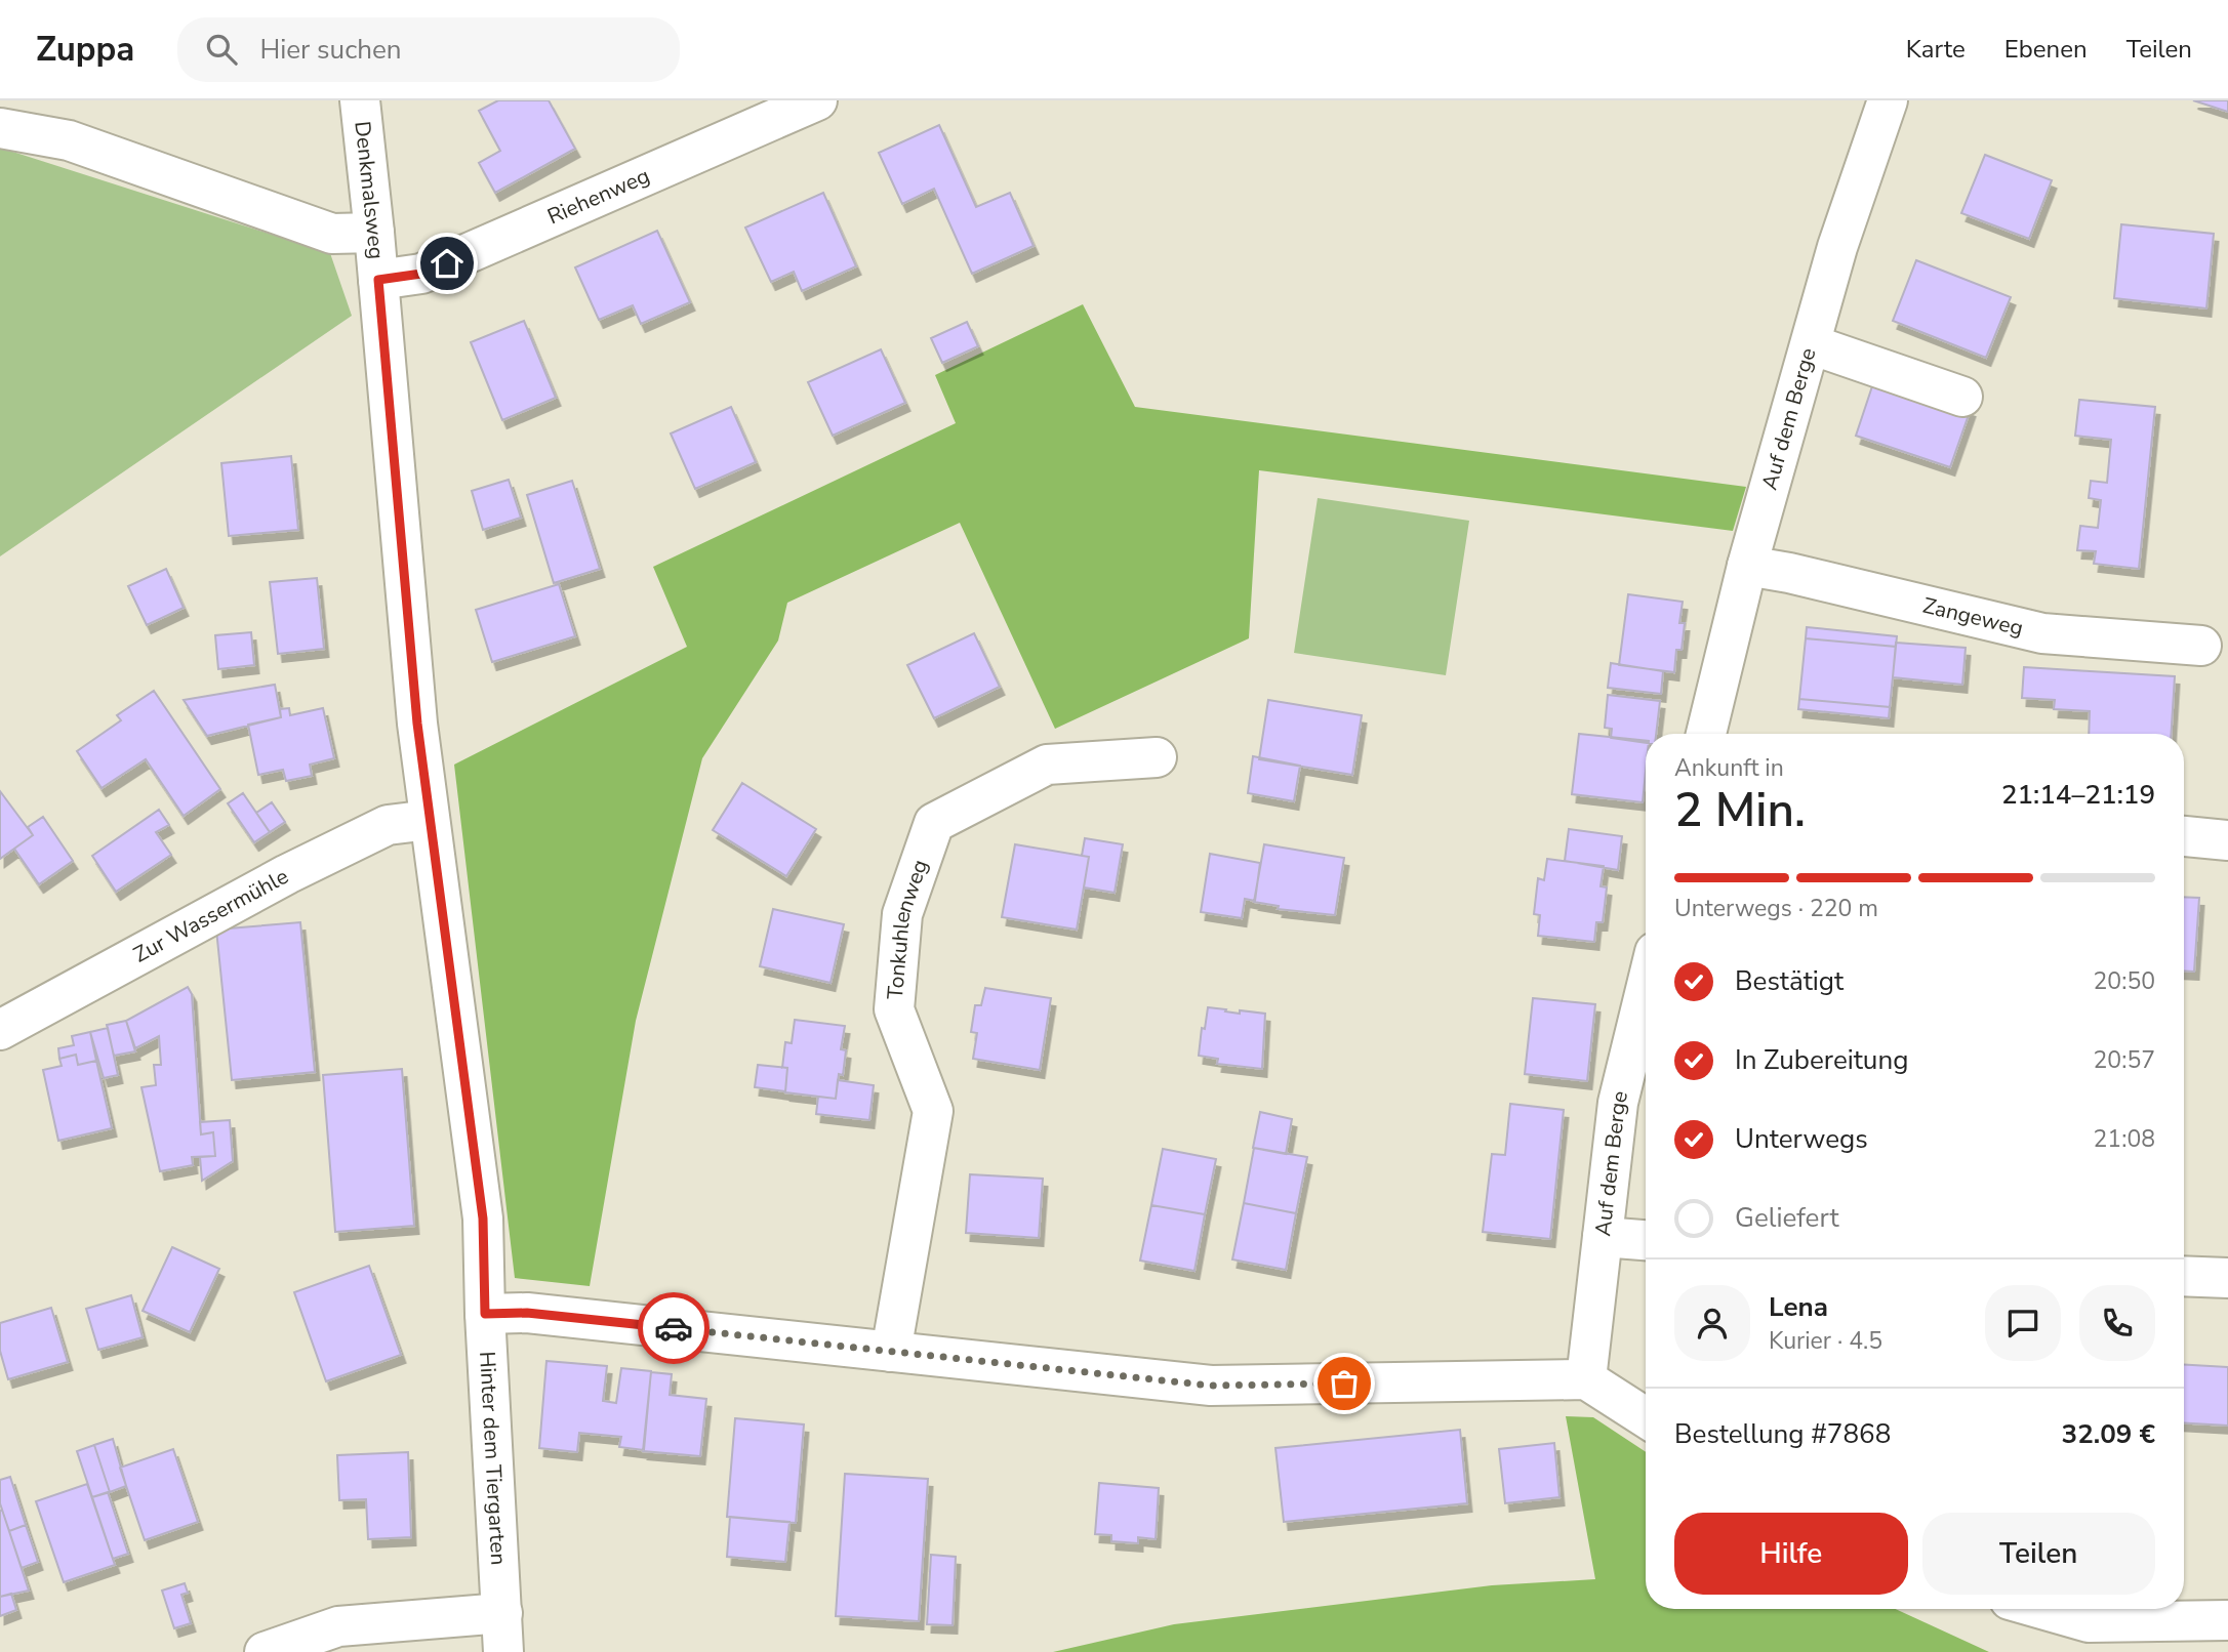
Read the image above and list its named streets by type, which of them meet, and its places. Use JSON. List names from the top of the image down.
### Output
{
  "streets": {
    "street": [
      "Denkmalsweg",
      "Riehenweg",
      "Auf dem Berge",
      "Zangeweg",
      "Zur Wassermühle",
      "Tonkuhlenweg",
      "Hinter dem Tiergarten"
    ]
  },
  "crossings": [
    ["Denkmalsweg", "Riehenweg"],
    ["Denkmalsweg", "Hinter dem Tiergarten"],
    ["Riehenweg", "Hinter dem Tiergarten"],
    ["Auf dem Berge", "Zangeweg"],
    ["Zur Wassermühle", "Hinter dem Tiergarten"]
  ],
  "page": {
    "header": "Zuppa",
    "search": "Hier suchen",
    "nav": ["Karte", "Ebenen", "Teilen"],
    "heading": ["2 Min.", "Ankunft in", "21:14–21:19"],
    "panel": [
      "Lena",
      "Kurier · 4.5",
      "Bestellung #7868",
      "32.09 €"
    ],
    "bar": "Unterwegs · 220 m",
    "list": [
      ["Bestätigt", "20:50"],
      ["In Zubereitung", "20:57"],
      ["Unterwegs", "21:08"],
      "Geliefert"
    ],
    "buttons": ["Hilfe", "Teilen"]
  }
}
